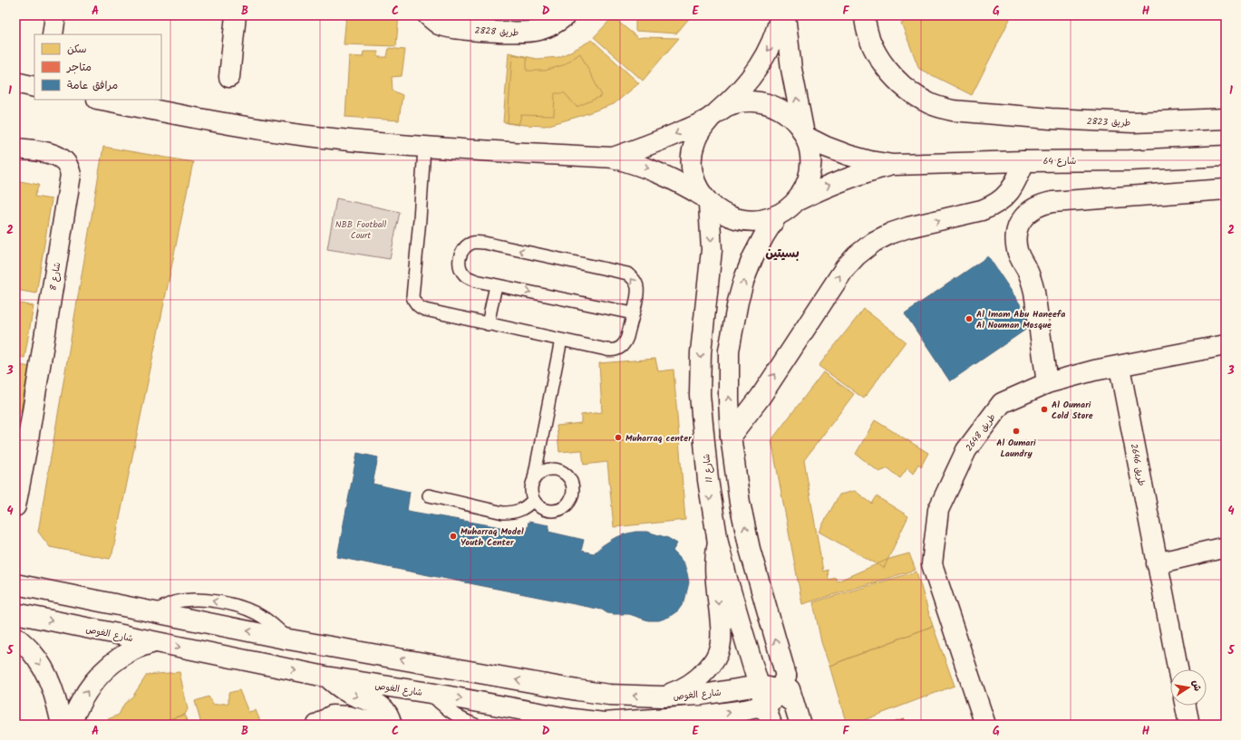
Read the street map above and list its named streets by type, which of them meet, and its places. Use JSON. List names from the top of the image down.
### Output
{
  "streets": {
    "street": [
      "طريق 2828",
      "طريق 2823",
      "شارع 64",
      "شارع 8",
      "طريق 2648",
      "طريق 2646",
      "شارع 11",
      "شارع الغوص"
    ]
  },
  "crossings": [
    ["شارع 64", "شارع 11"],
    ["طريق 2648", "طريق 2646"],
    ["شارع 11", "شارع الغوص"]
  ],
  "districts": ["بسيتين"],
  "parks": ["NBB Football Court"],
  "places": [
    "Al Imam Abu Haneefa Al Nouman Mosque",
    "Al Oumari Cold Store",
    "Al Oumari Laundry",
    "Muharraq center",
    "Muharraq Model Youth Center"
  ],
  "legend": ["سكن", "متاجر", "مرافق عامة"],
  "north": "right",
  "grid": {
    "columns": [
      "A",
      "B",
      "C",
      "D",
      "E",
      "F",
      "G",
      "H"
    ],
    "rows": [
      "1",
      "2",
      "3",
      "4",
      "5"
    ]
  }
}
